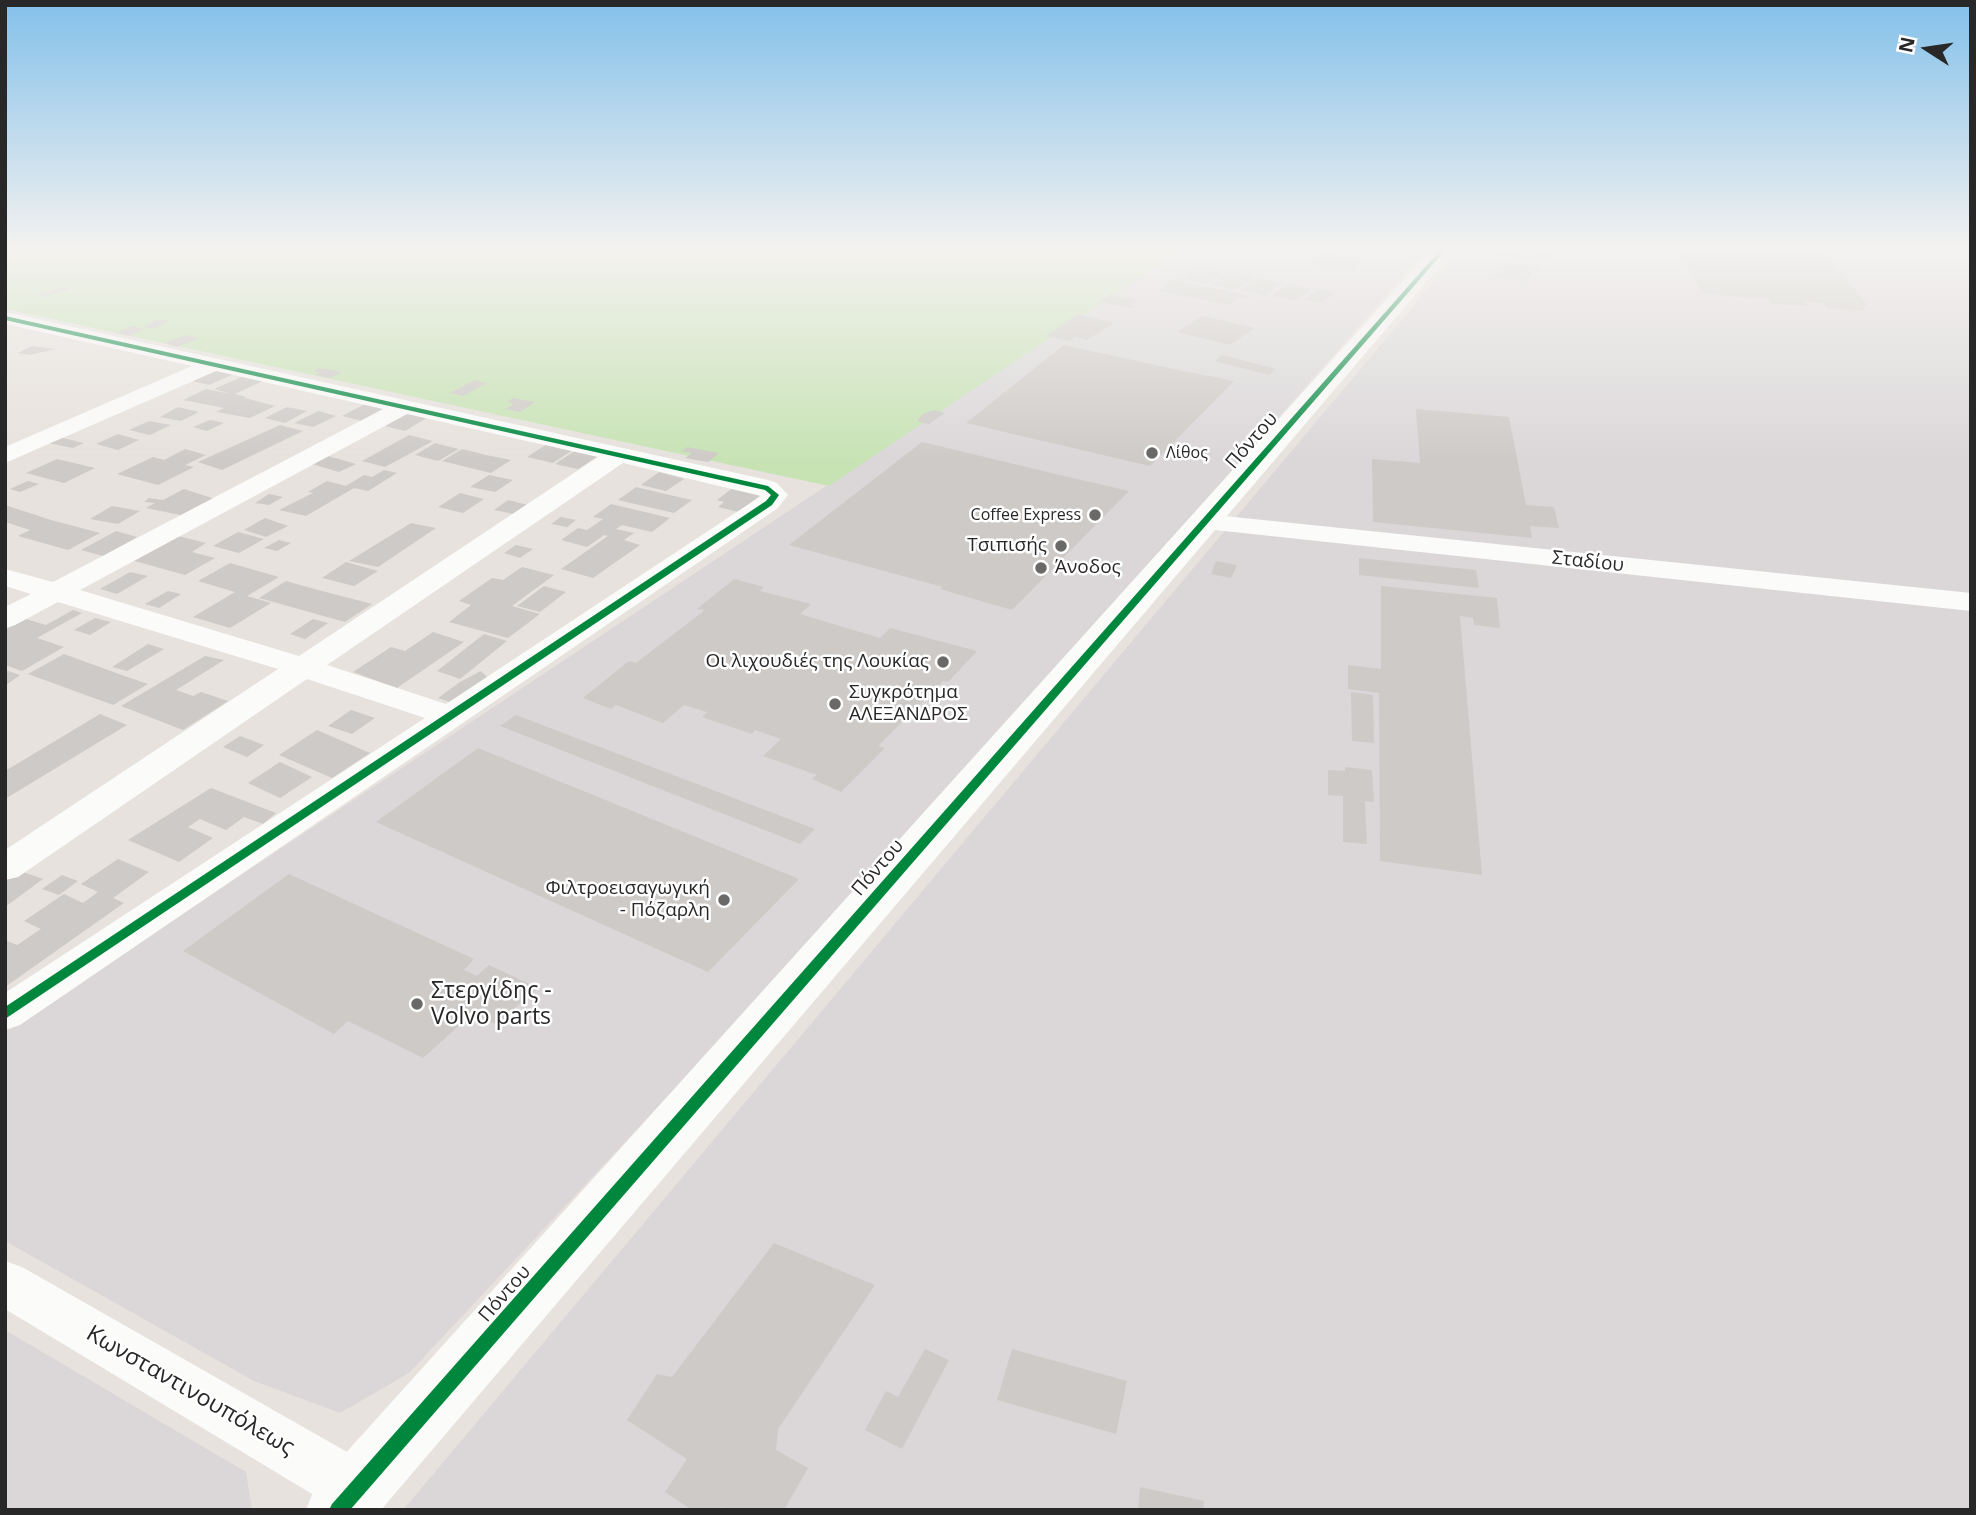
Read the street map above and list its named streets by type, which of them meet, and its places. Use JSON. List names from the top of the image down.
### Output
{
  "streets": {
    "street": ["Πόντου", "Σταδίου", "Κωνσταντινουπόλεως"]
  },
  "crossings": [
    ["Πόντου", "Σταδίου"],
    ["Πόντου", "Κωνσταντινουπόλεως"]
  ],
  "places": [
    "Λίθος",
    "Coffee Express",
    "Τσιπισής",
    "Άνοδος",
    "Οι λιχουδιές της Λουκίας",
    "Συγκρότημα ΑΛΕΞΑΝΔΡΟΣ",
    "Φιλτροεισαγωγική - Πόζαρλη",
    "Στεργίδης - Volvo parts"
  ],
  "north": "left"
}
